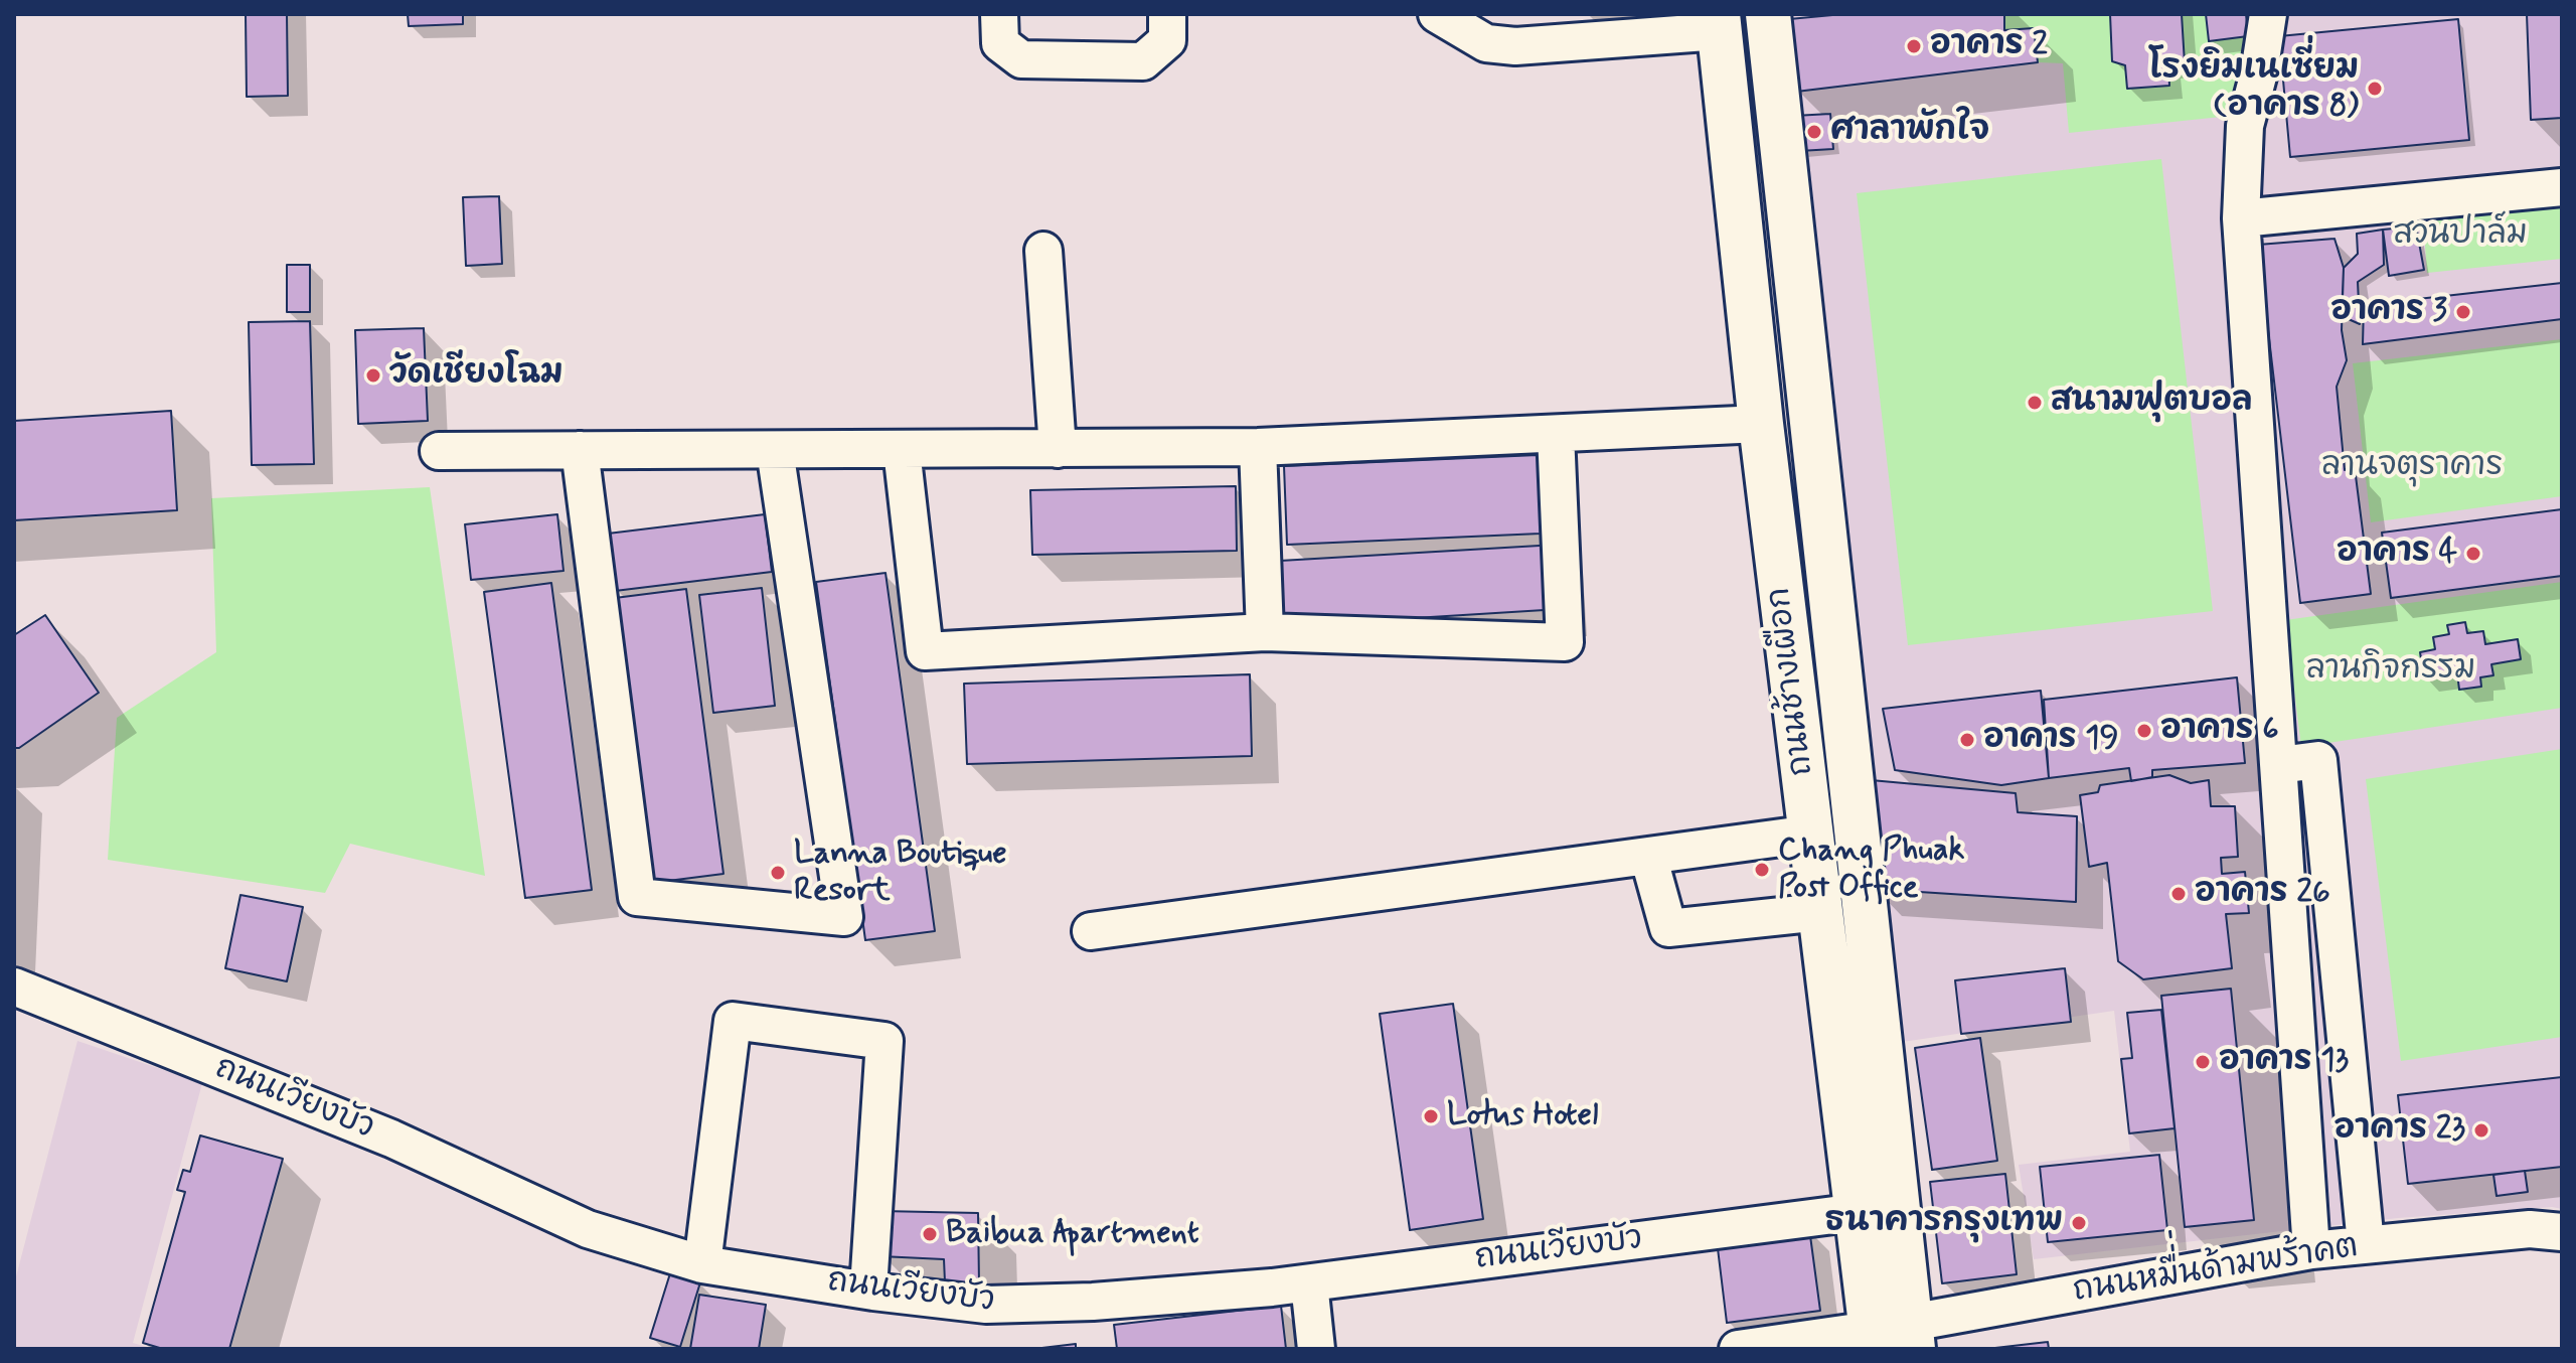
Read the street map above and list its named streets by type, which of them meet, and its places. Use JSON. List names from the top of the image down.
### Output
{
  "streets": {
    "main road": ["ถนนช้างเผือก"],
    "street": ["ถนนเวียงบัว", "ถนนหมื่่นด้ามพร้าคต"]
  },
  "crossings": [
    ["ถนนช้างเผือก", "ถนนเวียงบัว"],
    ["ถนนช้างเผือก", "ถนนหมื่่นด้ามพร้าคต"]
  ],
  "parks": ["สวนปาล์ม", "ลานจตุราคาร", "ลานกิจกรรม"],
  "places": [
    "อาคาร 2",
    "โรงยิมเนเซี่ยม (อาคาร 8)",
    "ศาลาพักใจ",
    "อาคาร 3",
    "วัดเชียงโฉม",
    "สนามฟุตบอล",
    "อาคาร 4",
    "อาคาร 6",
    "อาคาร 19",
    "Chang Phuak Post Office",
    "Lanna Boutique Resort",
    "อาคาร 26",
    "อาคาร 13",
    "Lotus Hotel",
    "อาคาร 23",
    "ธนาคารกรุงเทพ",
    "Baibua Apartment"
  ]
}
